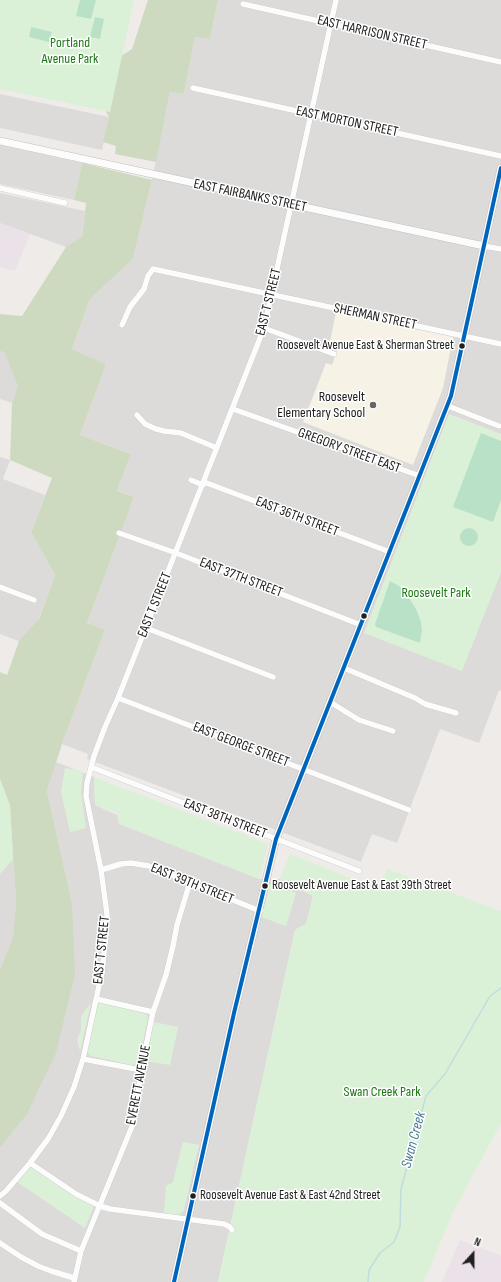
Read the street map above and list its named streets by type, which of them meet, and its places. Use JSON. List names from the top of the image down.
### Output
{
  "streets": {
    "street": [
      "EAST HARRISON STREET",
      "EAST MORTON STREET",
      "EAST FAIRBANKS STREET",
      "EAST T STREET",
      "SHERMAN STREET",
      "GREGORY STREET EAST",
      "EAST 36TH STREET",
      "EAST 37TH STREET",
      "EAST GEORGE STREET",
      "EAST 38TH STREET",
      "EAST 39TH STREET",
      "EVERETT AVENUE"
    ]
  },
  "crossings": [
    ["EAST HARRISON STREET", "EAST T STREET"],
    ["EAST MORTON STREET", "EAST T STREET"],
    ["EAST FAIRBANKS STREET", "EAST T STREET"],
    ["EAST T STREET", "SHERMAN STREET"],
    ["EAST T STREET", "GREGORY STREET EAST"],
    ["EAST T STREET", "EAST 36TH STREET"],
    ["EAST T STREET", "EAST 37TH STREET"],
    ["EAST T STREET", "EAST GEORGE STREET"],
    ["EAST T STREET", "EAST 38TH STREET"],
    ["EAST T STREET", "EAST 39TH STREET"],
    ["EAST 39TH STREET", "EVERETT AVENUE"]
  ],
  "water": ["Swan Creek"],
  "parks": ["Portland Avenue Park", "Roosevelt Park", "Swan Creek Park"],
  "places": [
    "Roosevelt Avenue East & Sherman Street",
    "Roosevelt Elementary School",
    "Roosevelt Avenue East & East 39th Street",
    "Roosevelt Avenue East & East 42nd Street"
  ],
  "north": "top"
}
